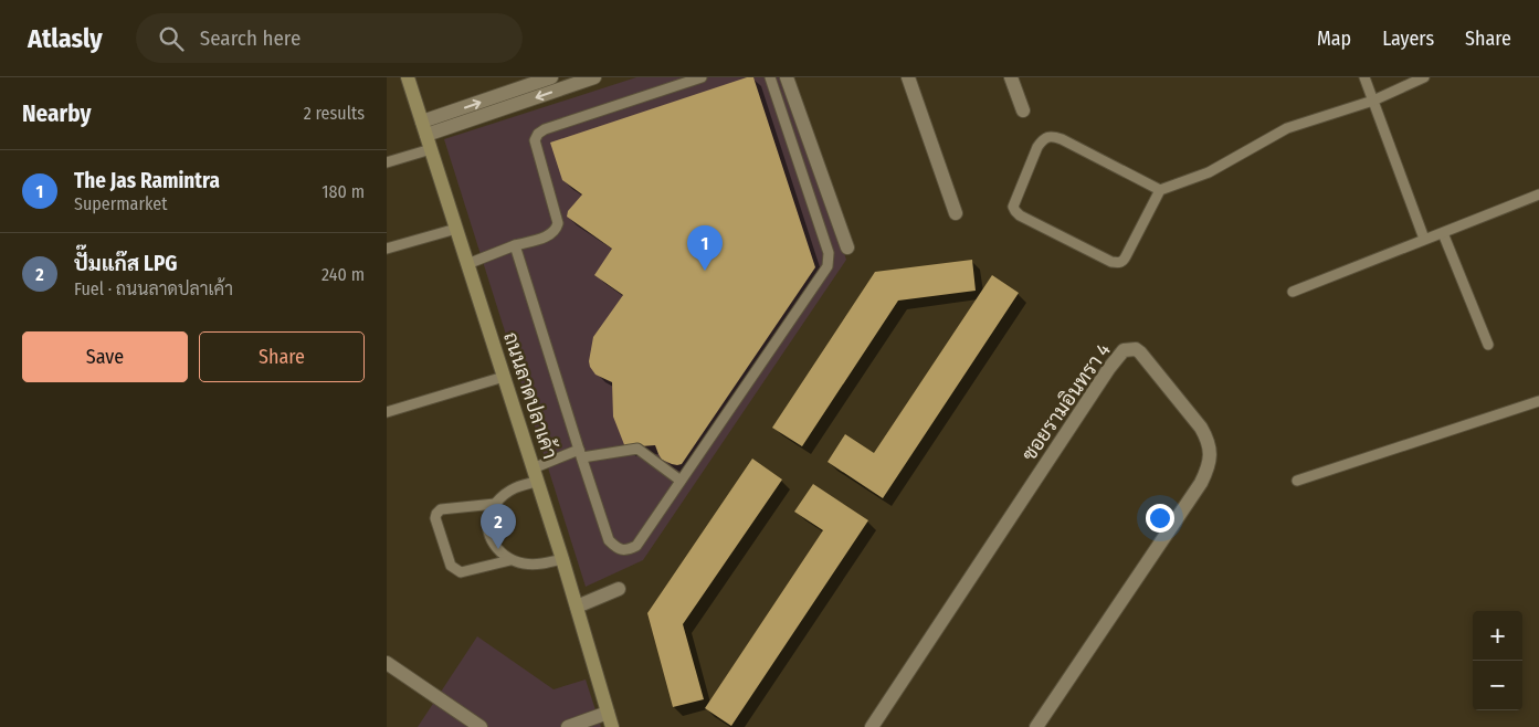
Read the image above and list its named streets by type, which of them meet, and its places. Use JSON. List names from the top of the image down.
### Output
{
  "streets": {
    "main road": ["ถนนลาดปลาเค้า"],
    "street": ["ซอยรามอินทรา 4"]
  },
  "page": {
    "header": "Atlasly",
    "search": "Search here",
    "nav": ["Map", "Layers", "Share"],
    "heading": ["Nearby", "2 results"],
    "list": [
      {
        "mark": "1",
        "name": "The Jas Ramintra",
        "note": "Supermarket",
        "value": "180 m"
      },
      {
        "mark": "2",
        "name": "ปั๊มแก๊ส LPG",
        "note": "Fuel · ถนนลาดปลาเค้า",
        "value": "240 m"
      }
    ],
    "pins": ["1", "2"],
    "buttons": ["Save", "Share"],
    "map_buttons": ["+", "−"]
  }
}
